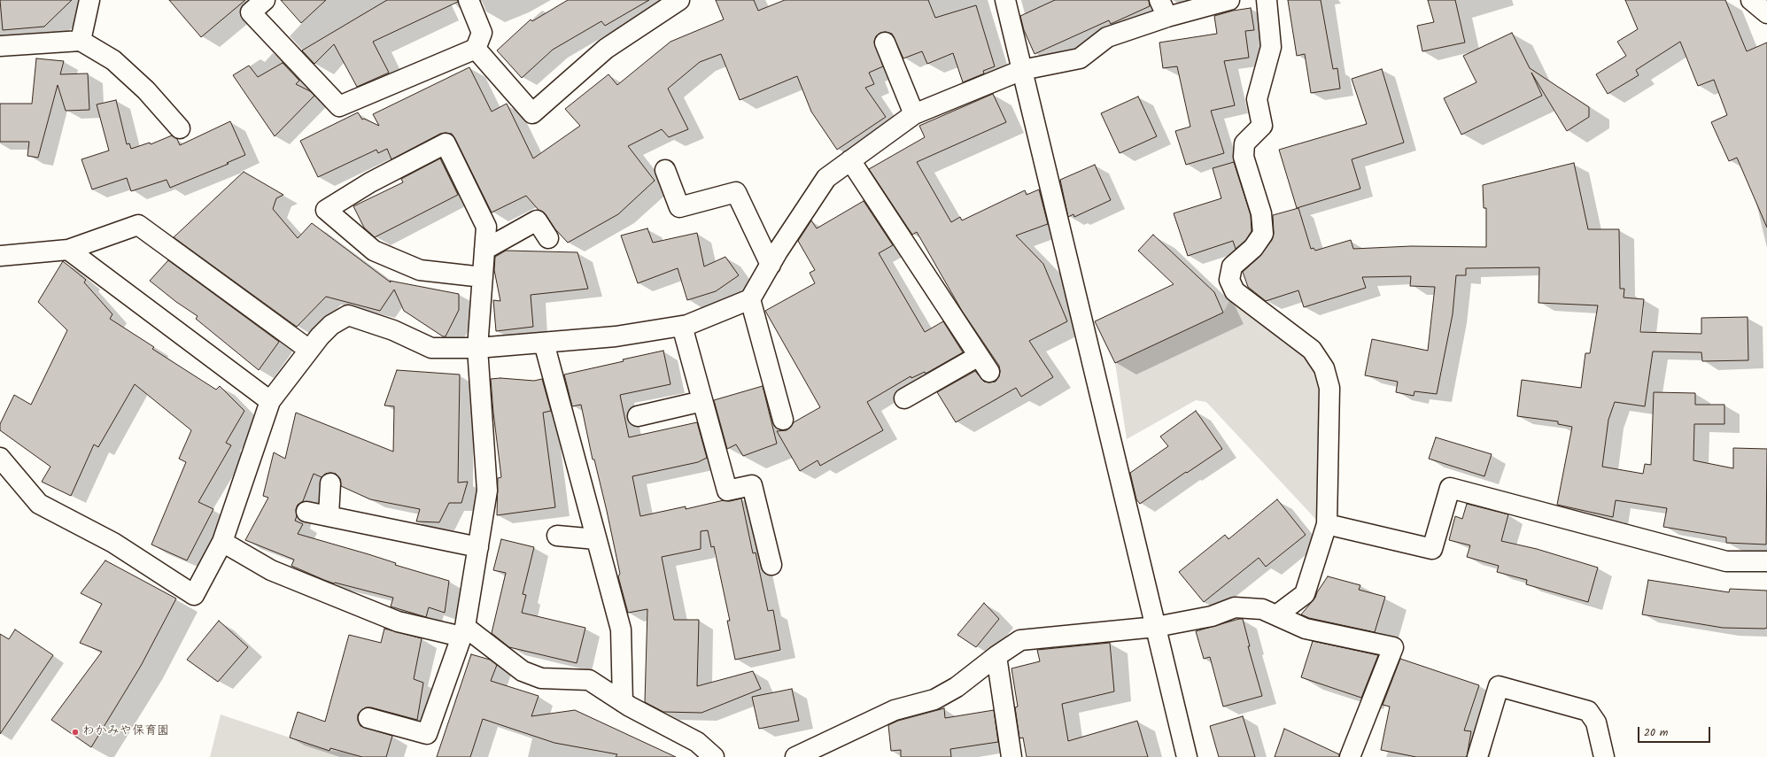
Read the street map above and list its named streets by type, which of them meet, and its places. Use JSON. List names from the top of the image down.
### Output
{
  "places": ["わかみや保育園"],
  "scale_bar": "20 m"
}
